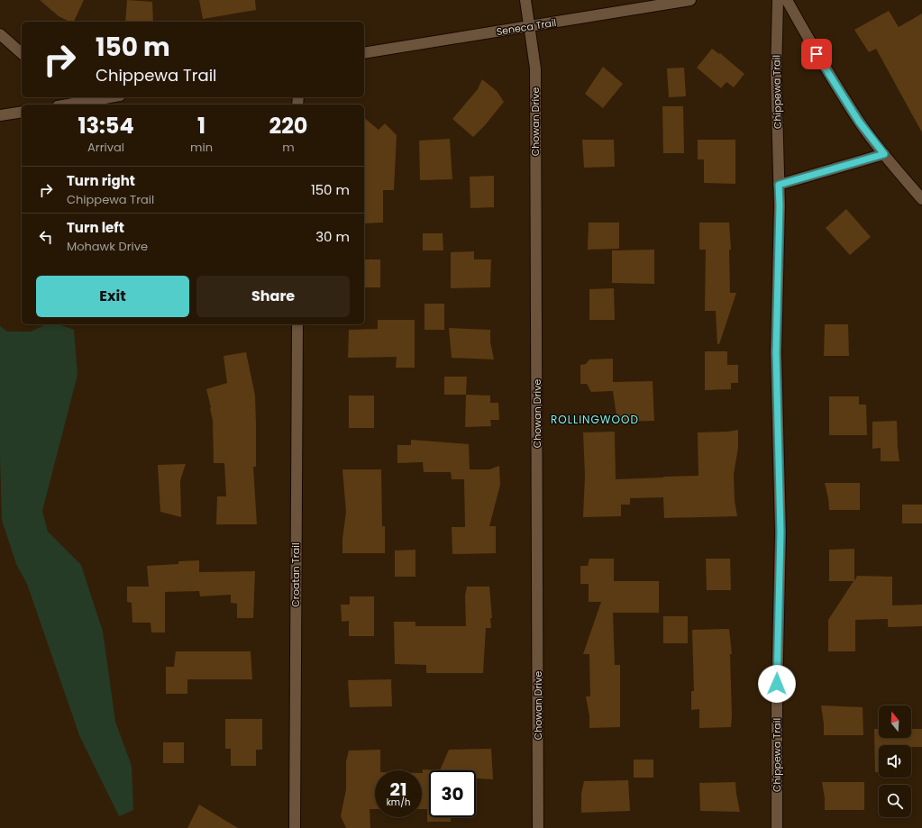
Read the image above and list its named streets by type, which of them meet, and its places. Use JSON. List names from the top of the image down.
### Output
{
  "streets": {
    "street": [
      "Seneca Trail",
      "Chippewa Trail",
      "Chowan Drive",
      "Croatan Trail"
    ]
  },
  "crossings": [
    ["Seneca Trail", "Chowan Drive"]
  ],
  "districts": ["ROLLINGWOOD"],
  "north": "top",
  "page": {
    "turn": ["150 m", "Chippewa Trail"],
    "eta": [
      "13:54",
      "Arrival",
      "1",
      "min",
      "220",
      "m"
    ],
    "list": [
      {
        "name": "Turn right",
        "note": "Chippewa Trail",
        "value": "150 m"
      },
      {
        "name": "Turn left",
        "note": "Mohawk Drive",
        "value": "30 m"
      }
    ],
    "buttons": ["Exit", "Share"],
    "speed": "21 km/h",
    "limit": "30"
  }
}
